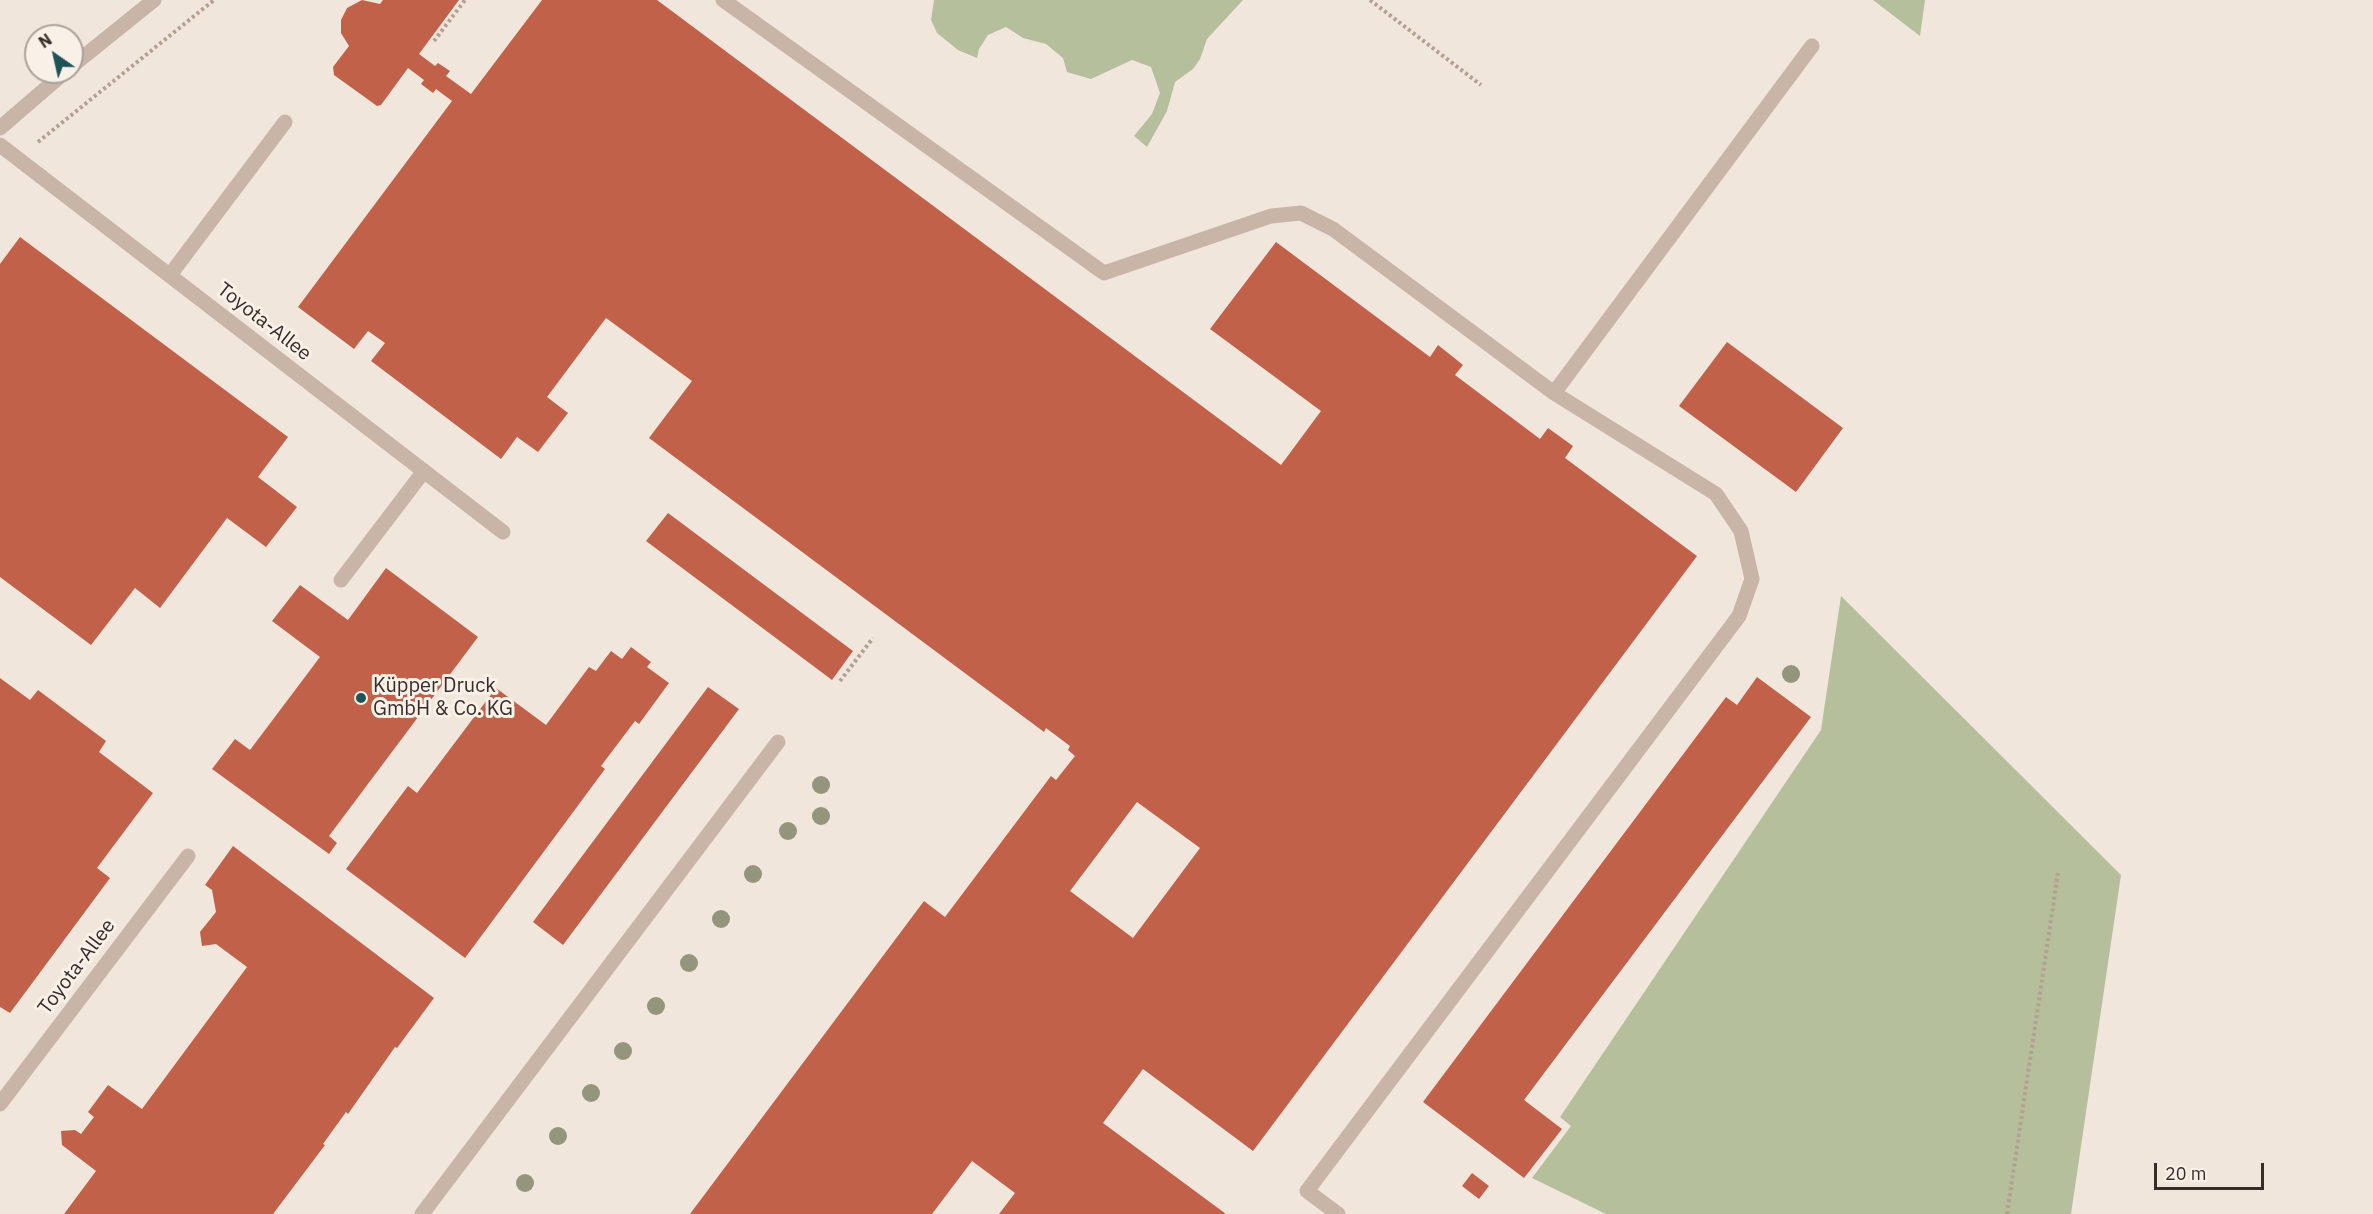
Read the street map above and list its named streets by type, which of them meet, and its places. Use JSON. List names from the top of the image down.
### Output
{
  "streets": {
    "street": ["Toyota-Allee"]
  },
  "places": ["Küpper Druck GmbH & Co. KG"],
  "scale_bar": "20 m",
  "north": "top left"
}
